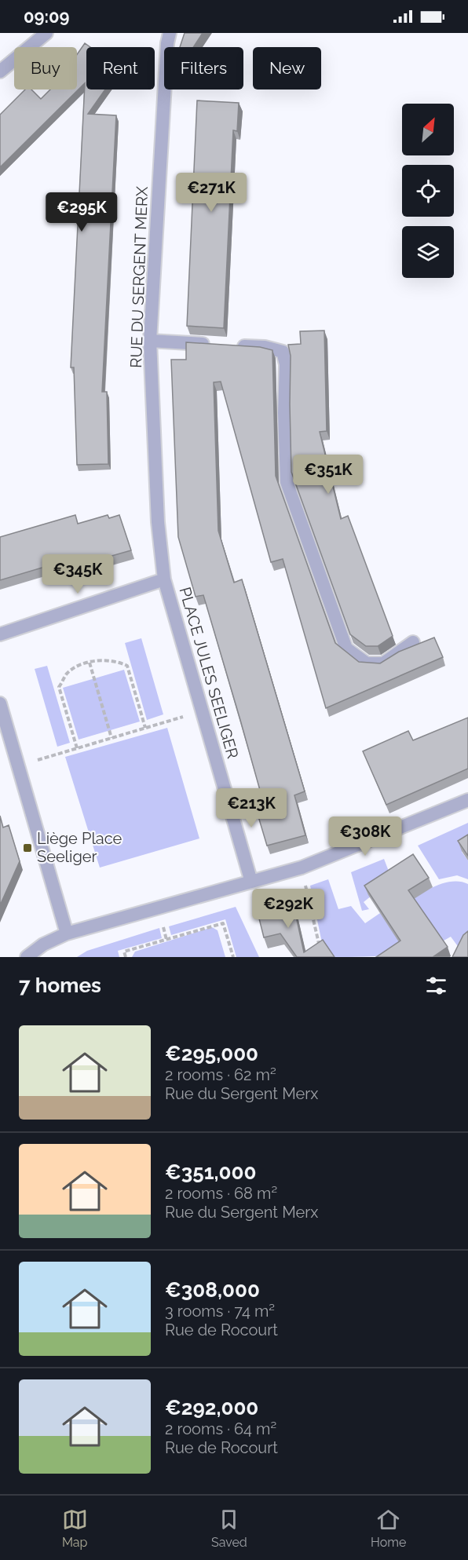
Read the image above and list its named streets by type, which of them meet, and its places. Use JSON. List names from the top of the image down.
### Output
{
  "streets": {
    "street": ["RUE DU SERGENT MERX", "PLACE JULES SEELIGER"]
  },
  "crossings": [
    ["RUE DU SERGENT MERX", "PLACE JULES SEELIGER"]
  ],
  "places": {
    "transit": ["Liège Place Seeliger"]
  },
  "north": "top right",
  "page": {
    "status": "09:09",
    "chip": [
      "Buy",
      "Rent",
      "Filters",
      "New"
    ],
    "price": [
      "€271K",
      "€295K",
      "€351K",
      "€345K",
      "€213K",
      "€308K",
      "€292K"
    ],
    "heading": "7 homes",
    "list": [
      {
        "name": "€295,000",
        "note": "2 rooms · 62 m² · Rue du Sergent Merx"
      },
      {
        "name": "€351,000",
        "note": "2 rooms · 68 m² · Rue du Sergent Merx"
      },
      {
        "name": "€308,000",
        "note": "3 rooms · 74 m² · Rue de Rocourt"
      },
      {
        "name": "€292,000",
        "note": "2 rooms · 64 m² · Rue de Rocourt"
      }
    ],
    "tabs": ["Map", "Saved", "Home"]
  }
}
